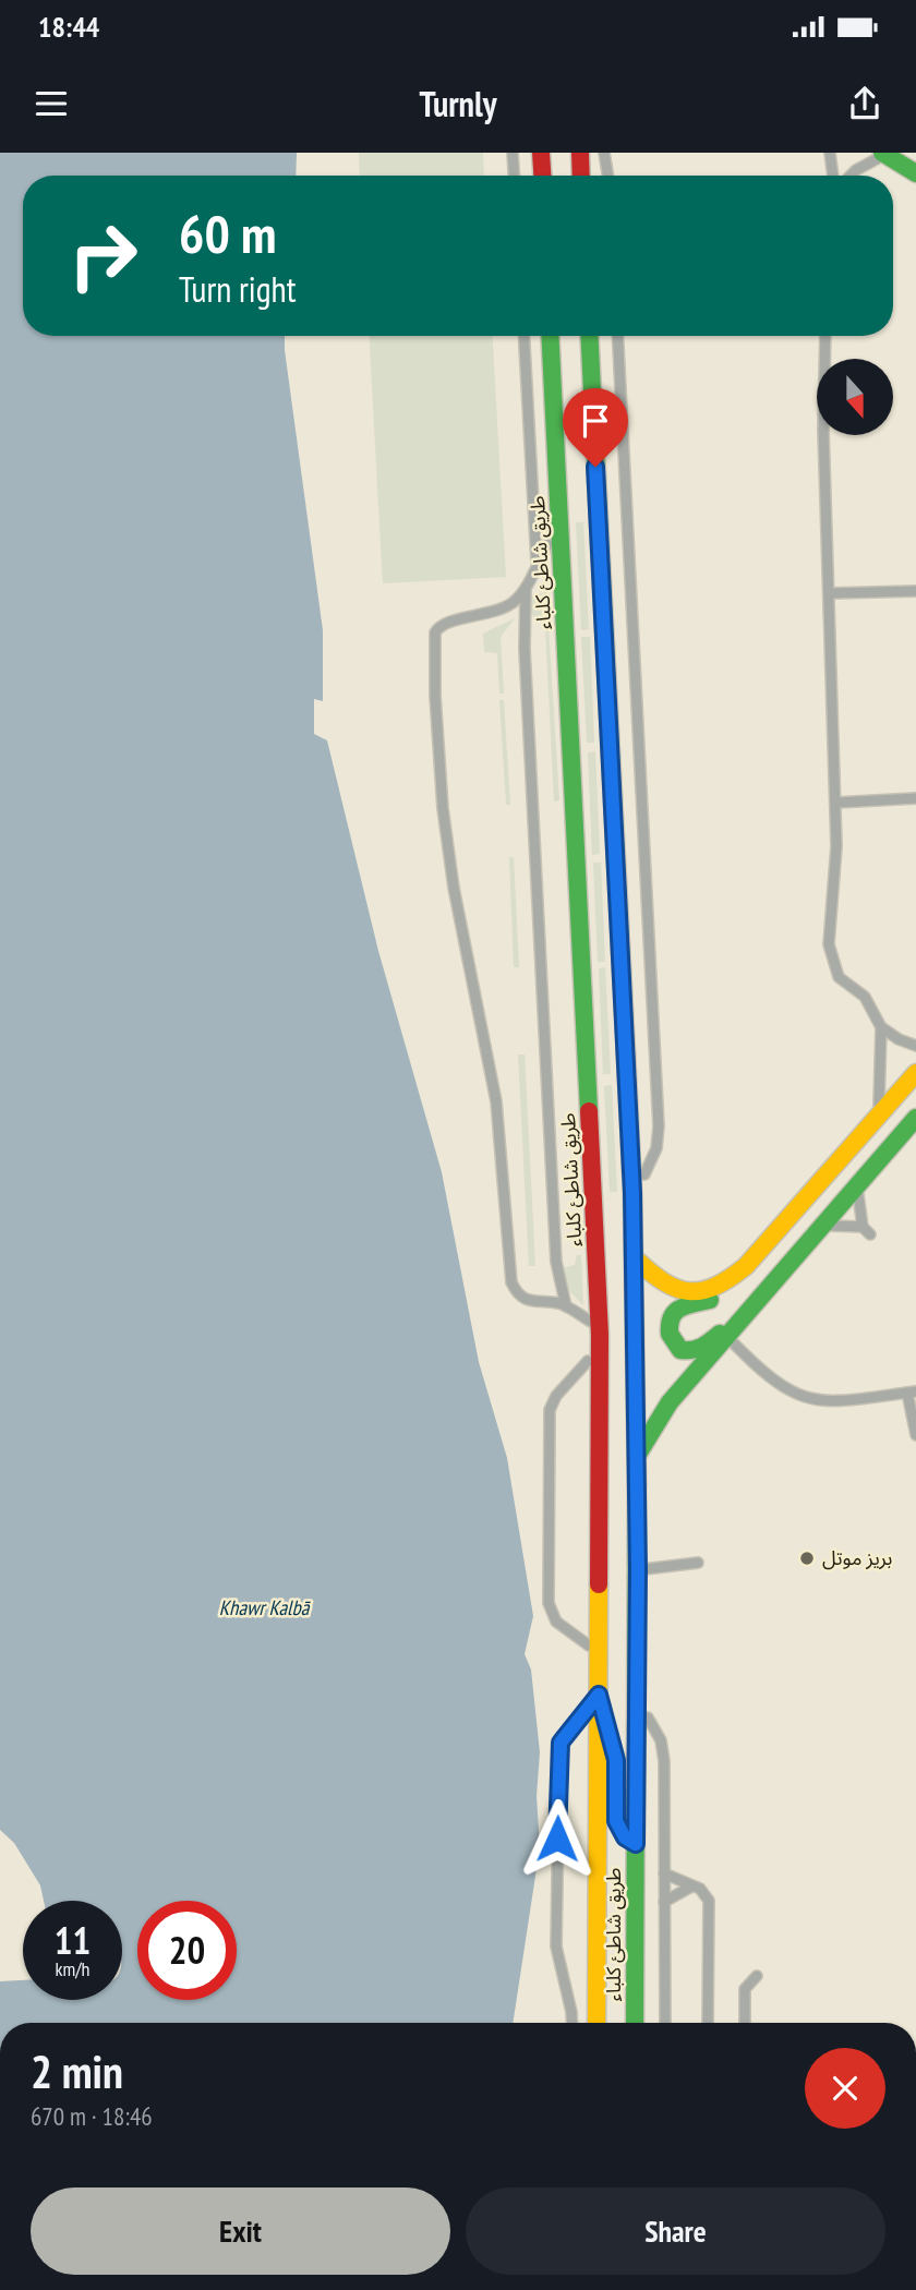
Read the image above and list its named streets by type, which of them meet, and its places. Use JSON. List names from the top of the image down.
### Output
{
  "streets": {
    "main road": ["طريق شاطئ كلباء"]
  },
  "water": ["Khawr Kalbā"],
  "places": ["بريز موتل"],
  "north": "bottom",
  "page": {
    "status": "18:44",
    "header": "Turnly",
    "turn": ["60 m", "Turn right"],
    "speed": "11 km/h",
    "limit": "20",
    "heading": ["2 min", "670 m · 18:46"],
    "buttons": ["Exit", "Share"]
  }
}
